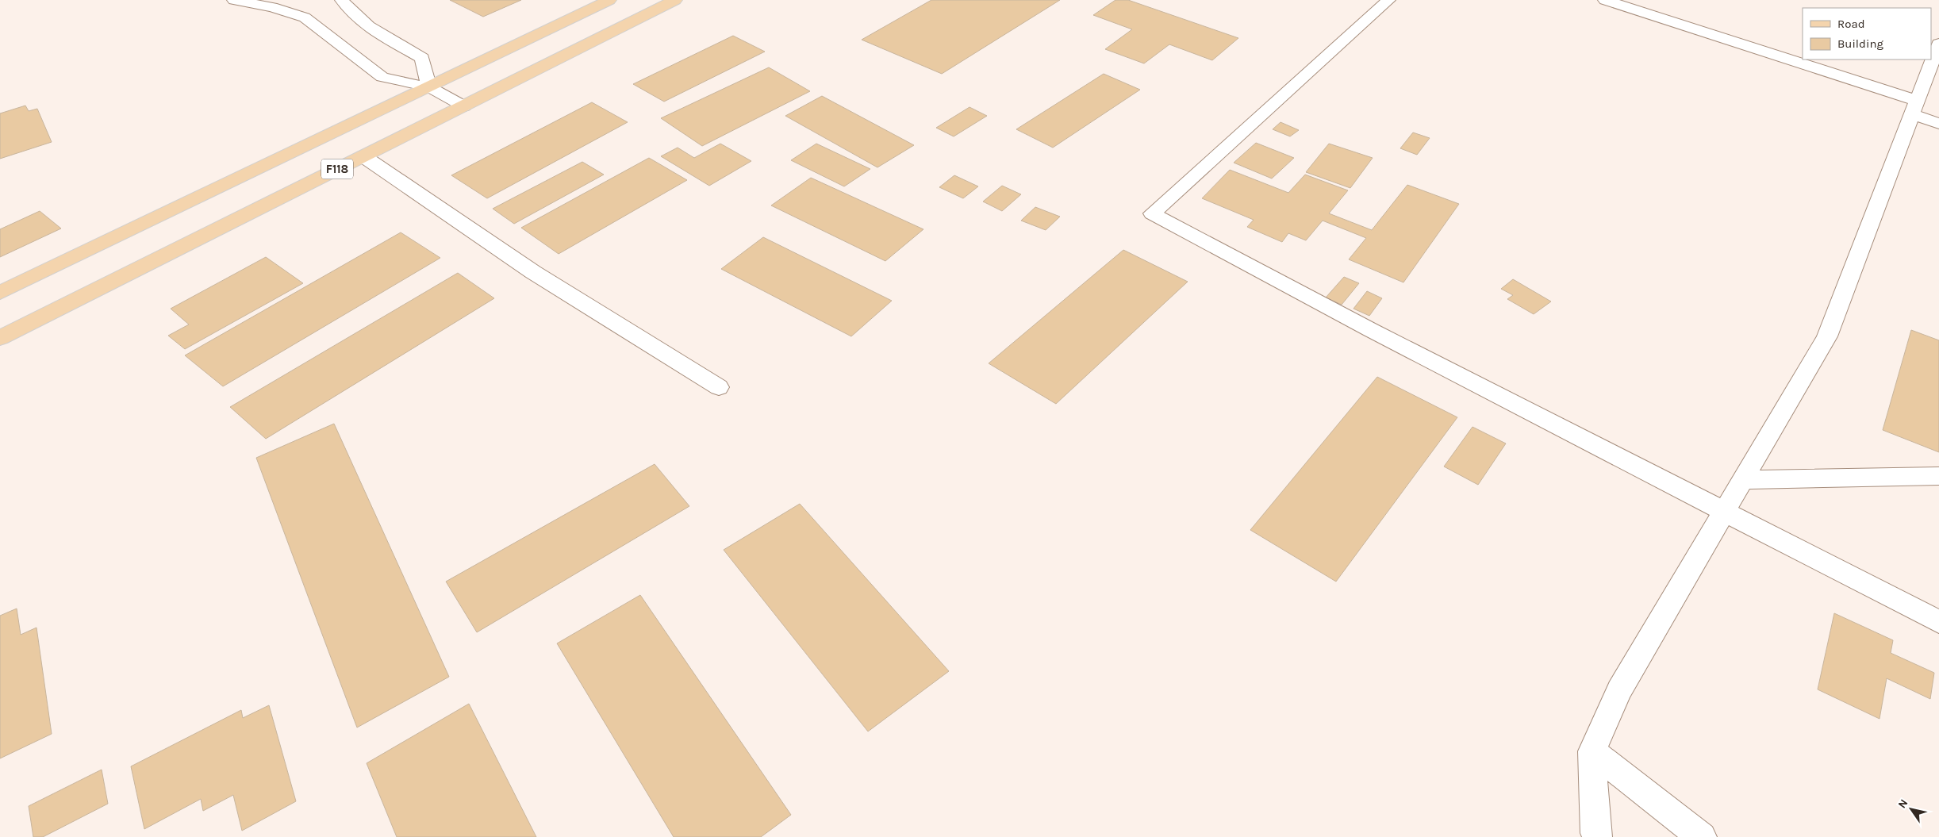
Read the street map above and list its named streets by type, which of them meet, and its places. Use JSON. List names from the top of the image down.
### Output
{
  "streets": {
    "main road": ["F118"]
  },
  "legend": ["Road", "Building"],
  "north": "top left"
}
